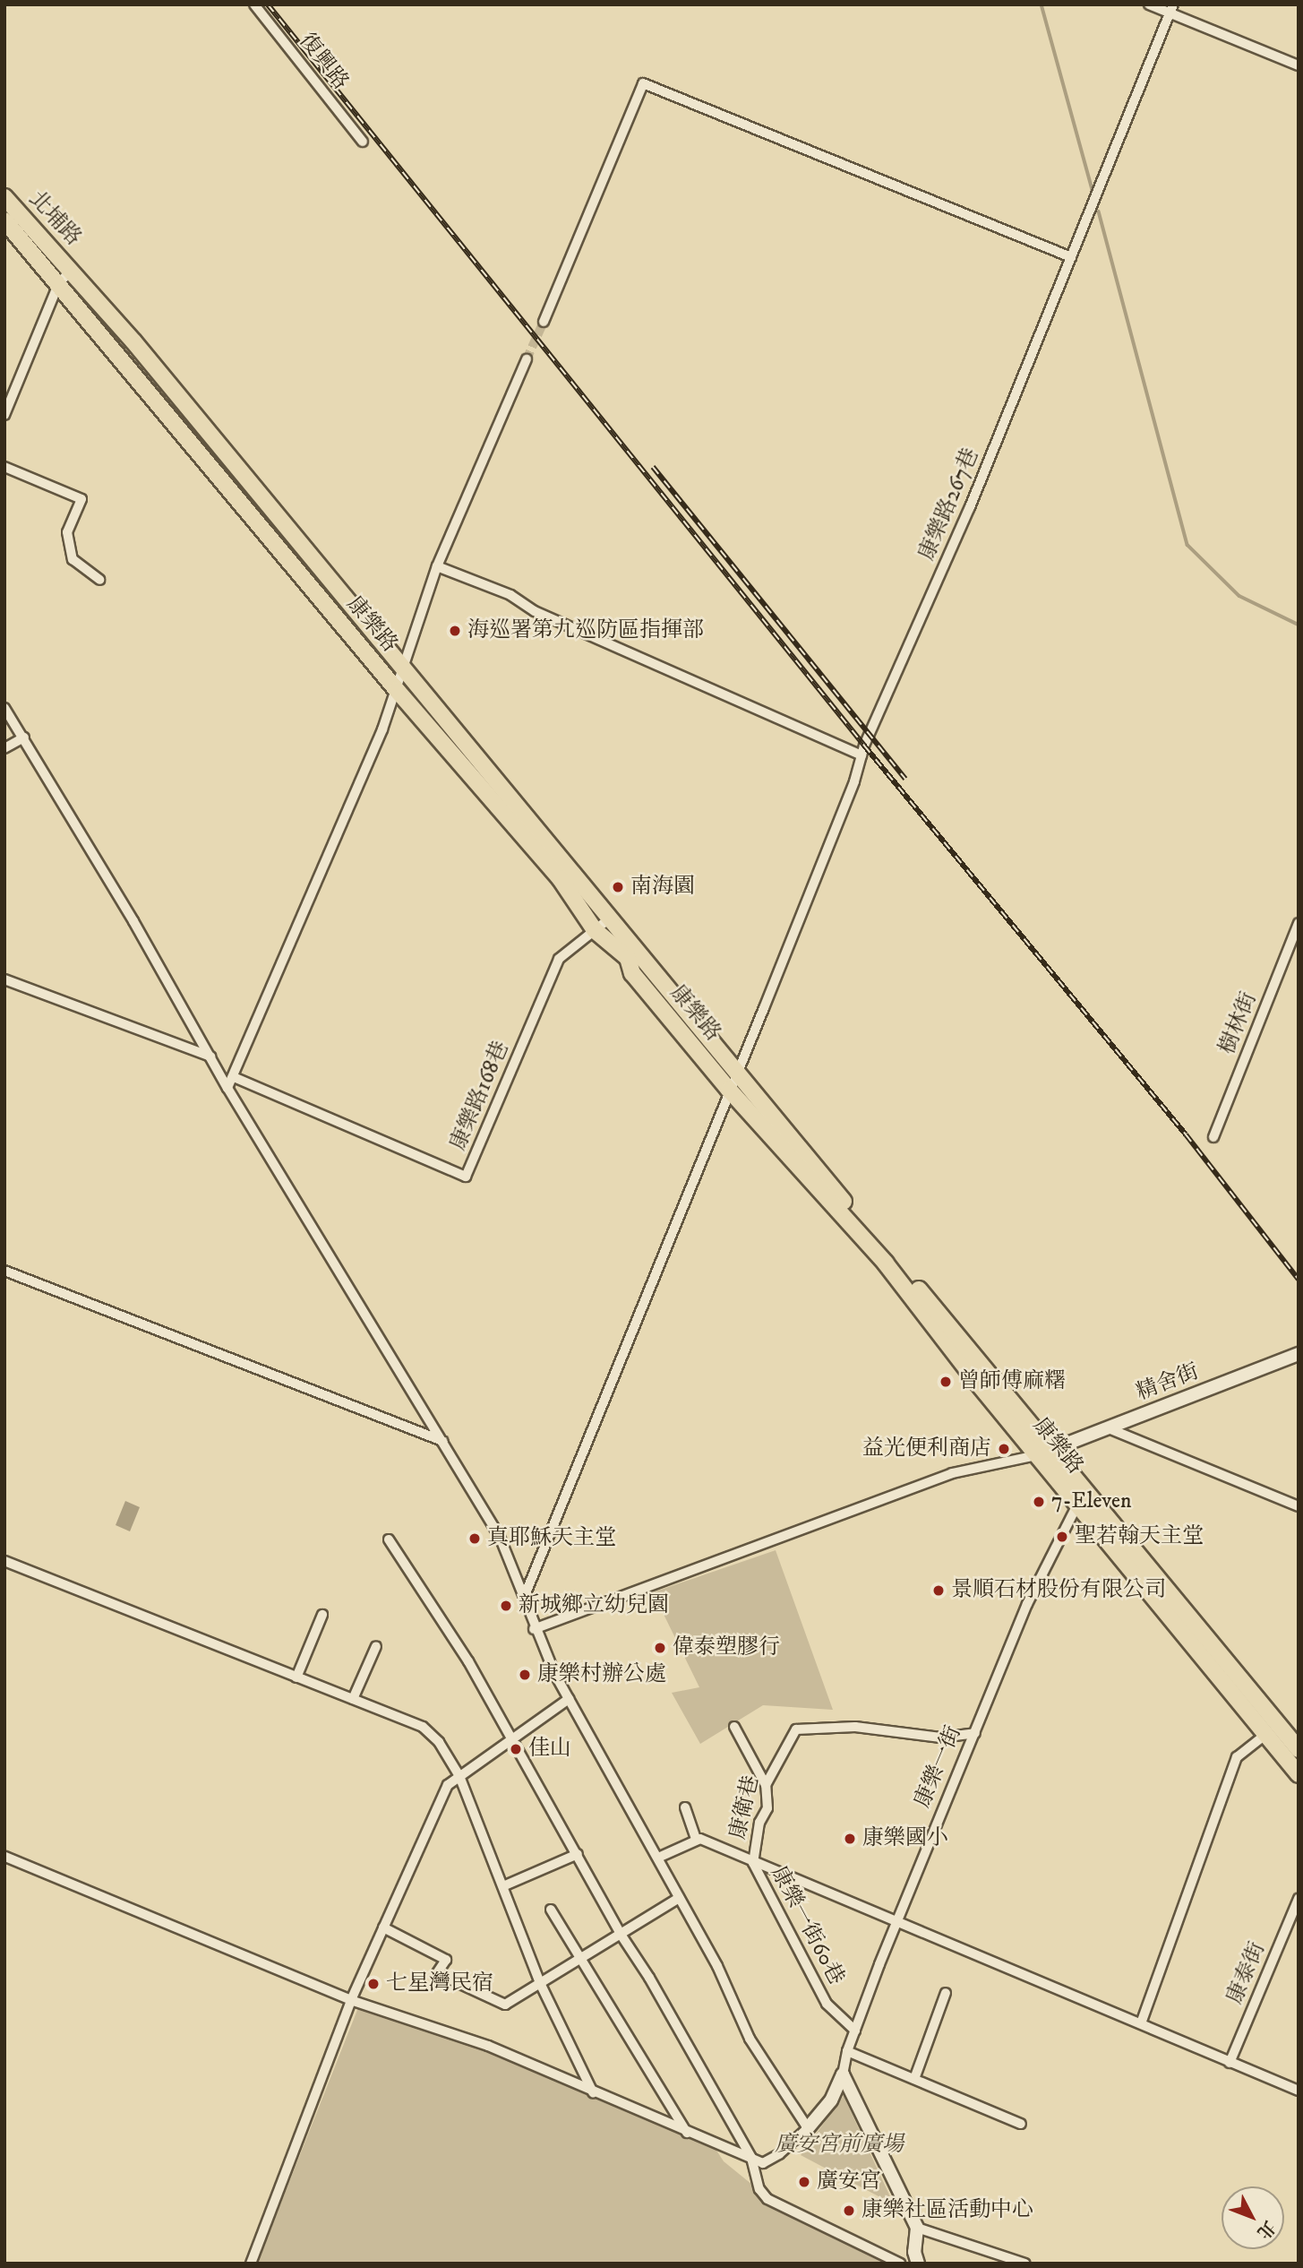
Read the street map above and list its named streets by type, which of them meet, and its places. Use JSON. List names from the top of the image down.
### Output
{
  "streets": {
    "main road": ["北埔路", "康樂路"],
    "street": [
      "復興路",
      "康樂路267巷",
      "樹林街",
      "康樂路168巷",
      "精舍街",
      "康樂一街",
      "康衛巷",
      "康樂一街60巷",
      "康泰街"
    ]
  },
  "crossings": [
    ["北埔路", "康樂路"],
    ["康樂路267巷", "康樂路"],
    ["康樂路", "康樂路168巷"],
    ["康樂路", "精舍街"],
    ["康樂路", "康樂一街"],
    ["康樂一街", "康衛巷"],
    ["康樂一街", "康樂一街60巷"],
    ["康衛巷", "康樂一街60巷"]
  ],
  "parks": ["廣安宮前廣場"],
  "places": [
    "海巡署第九巡防區指揮部",
    "南海園",
    "曾師傅麻糬",
    "益光便利商店",
    "7-Eleven",
    "聖若翰天主堂",
    "真耶穌天主堂",
    "景順石材股份有限公司",
    "新城鄉立幼兒園",
    "偉泰塑膠行",
    "康樂村辦公處",
    "佳山",
    "康樂國小",
    "七星灣民宿",
    "廣安宮",
    "康樂社區活動中心"
  ],
  "north": "bottom right"
}
